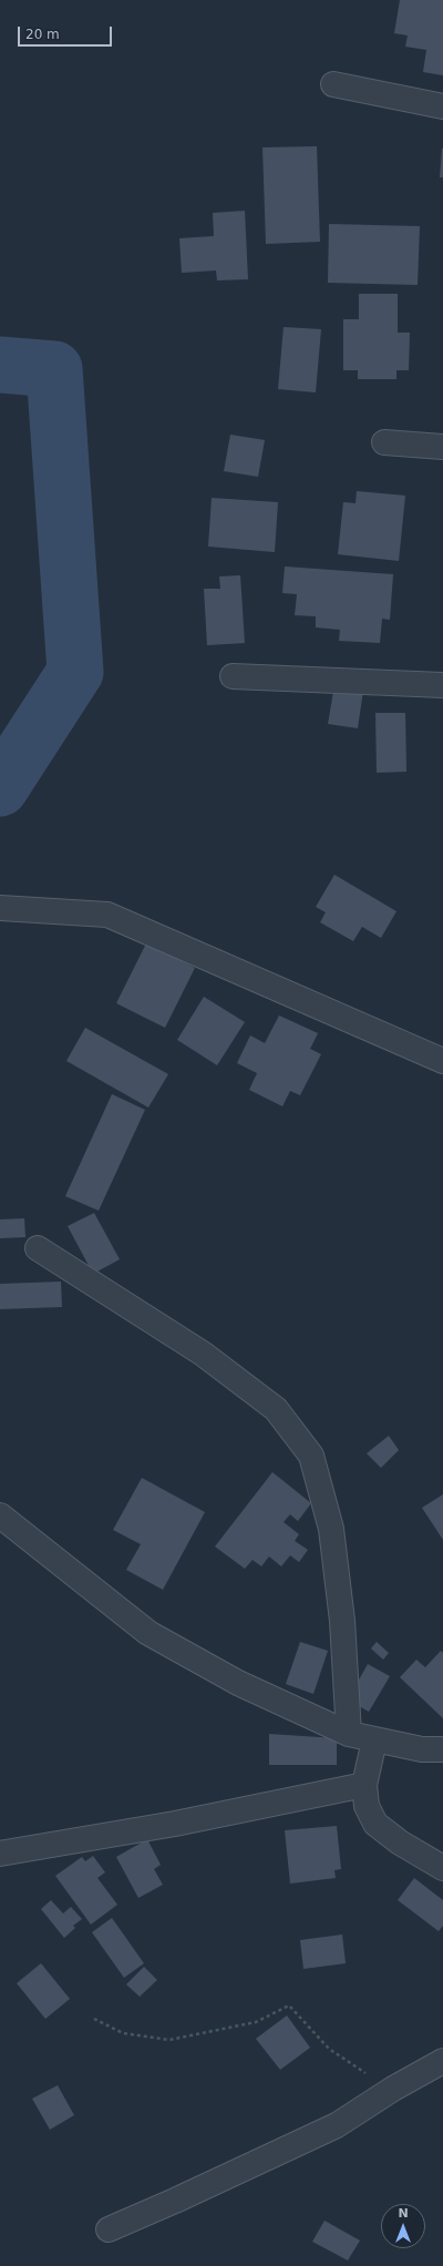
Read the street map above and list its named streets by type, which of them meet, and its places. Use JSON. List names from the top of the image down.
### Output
{
  "scale_bar": "20 m",
  "north": "top"
}
